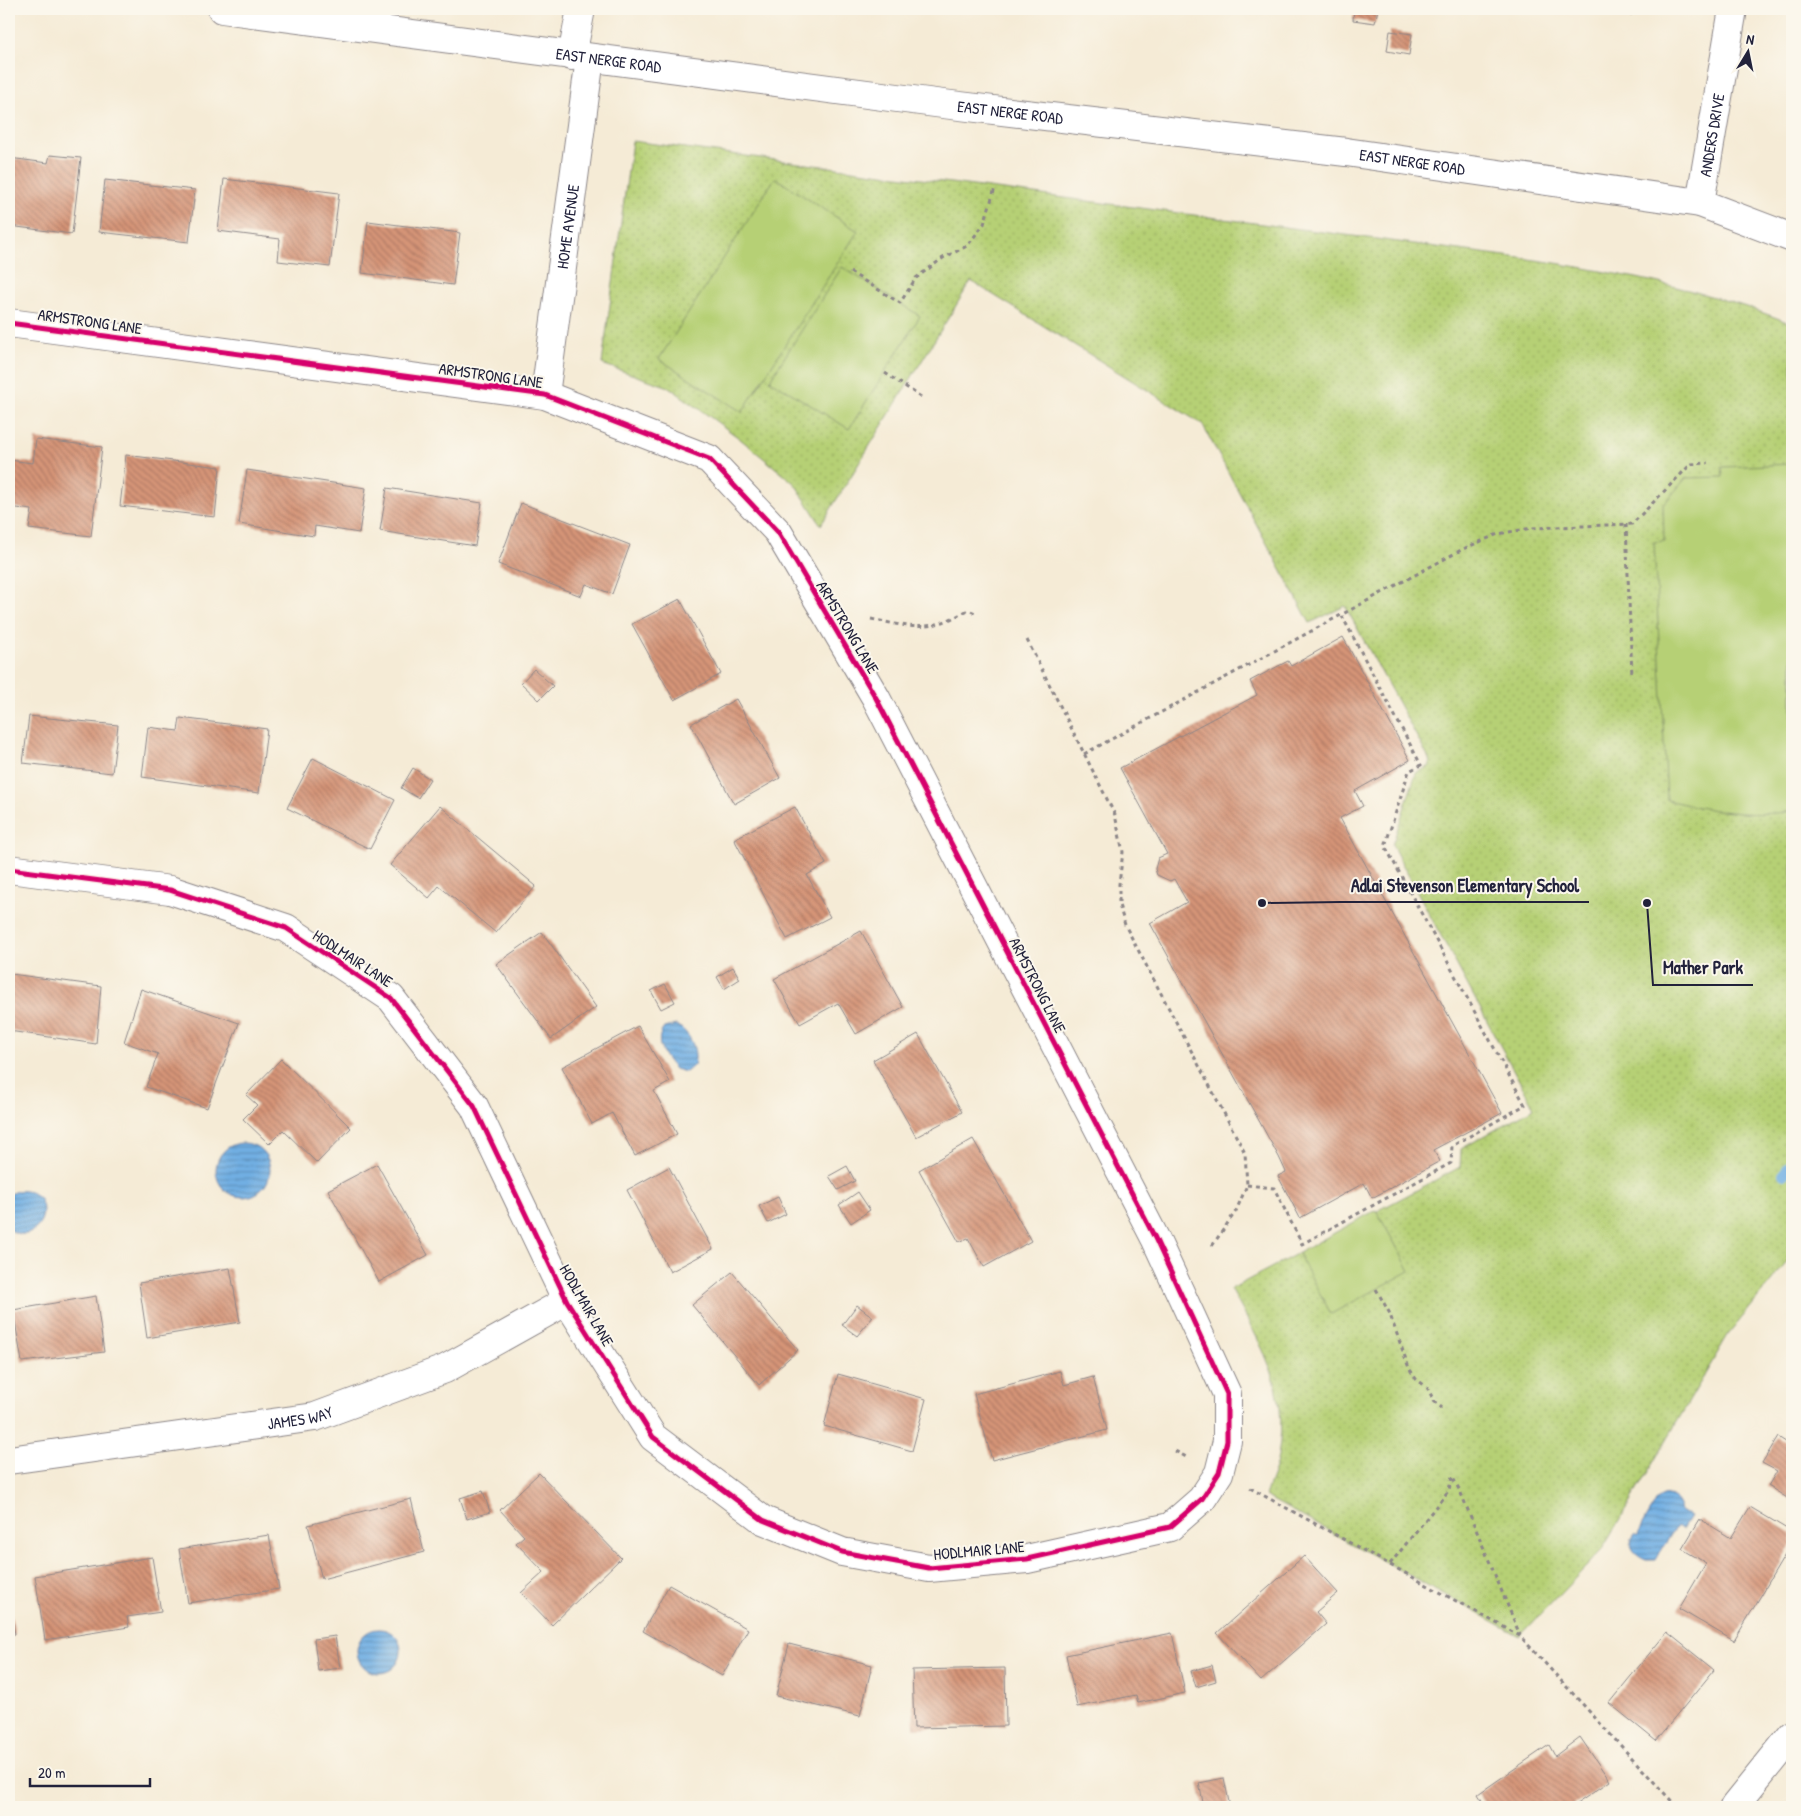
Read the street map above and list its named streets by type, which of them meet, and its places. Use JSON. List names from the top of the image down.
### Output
{
  "streets": {
    "street": [
      "EAST NERGE ROAD",
      "ANDERS DRIVE",
      "HOME AVENUE",
      "ARMSTRONG LANE",
      "HODLMAIR LANE",
      "JAMES WAY"
    ]
  },
  "crossings": [
    ["EAST NERGE ROAD", "ANDERS DRIVE"],
    ["EAST NERGE ROAD", "HOME AVENUE"],
    ["HOME AVENUE", "ARMSTRONG LANE"],
    ["ARMSTRONG LANE", "HODLMAIR LANE"],
    ["HODLMAIR LANE", "JAMES WAY"]
  ],
  "places": ["Adlai Stevenson Elementary School", "Mather Park"],
  "scale_bar": "20 m",
  "north": "top"
}
